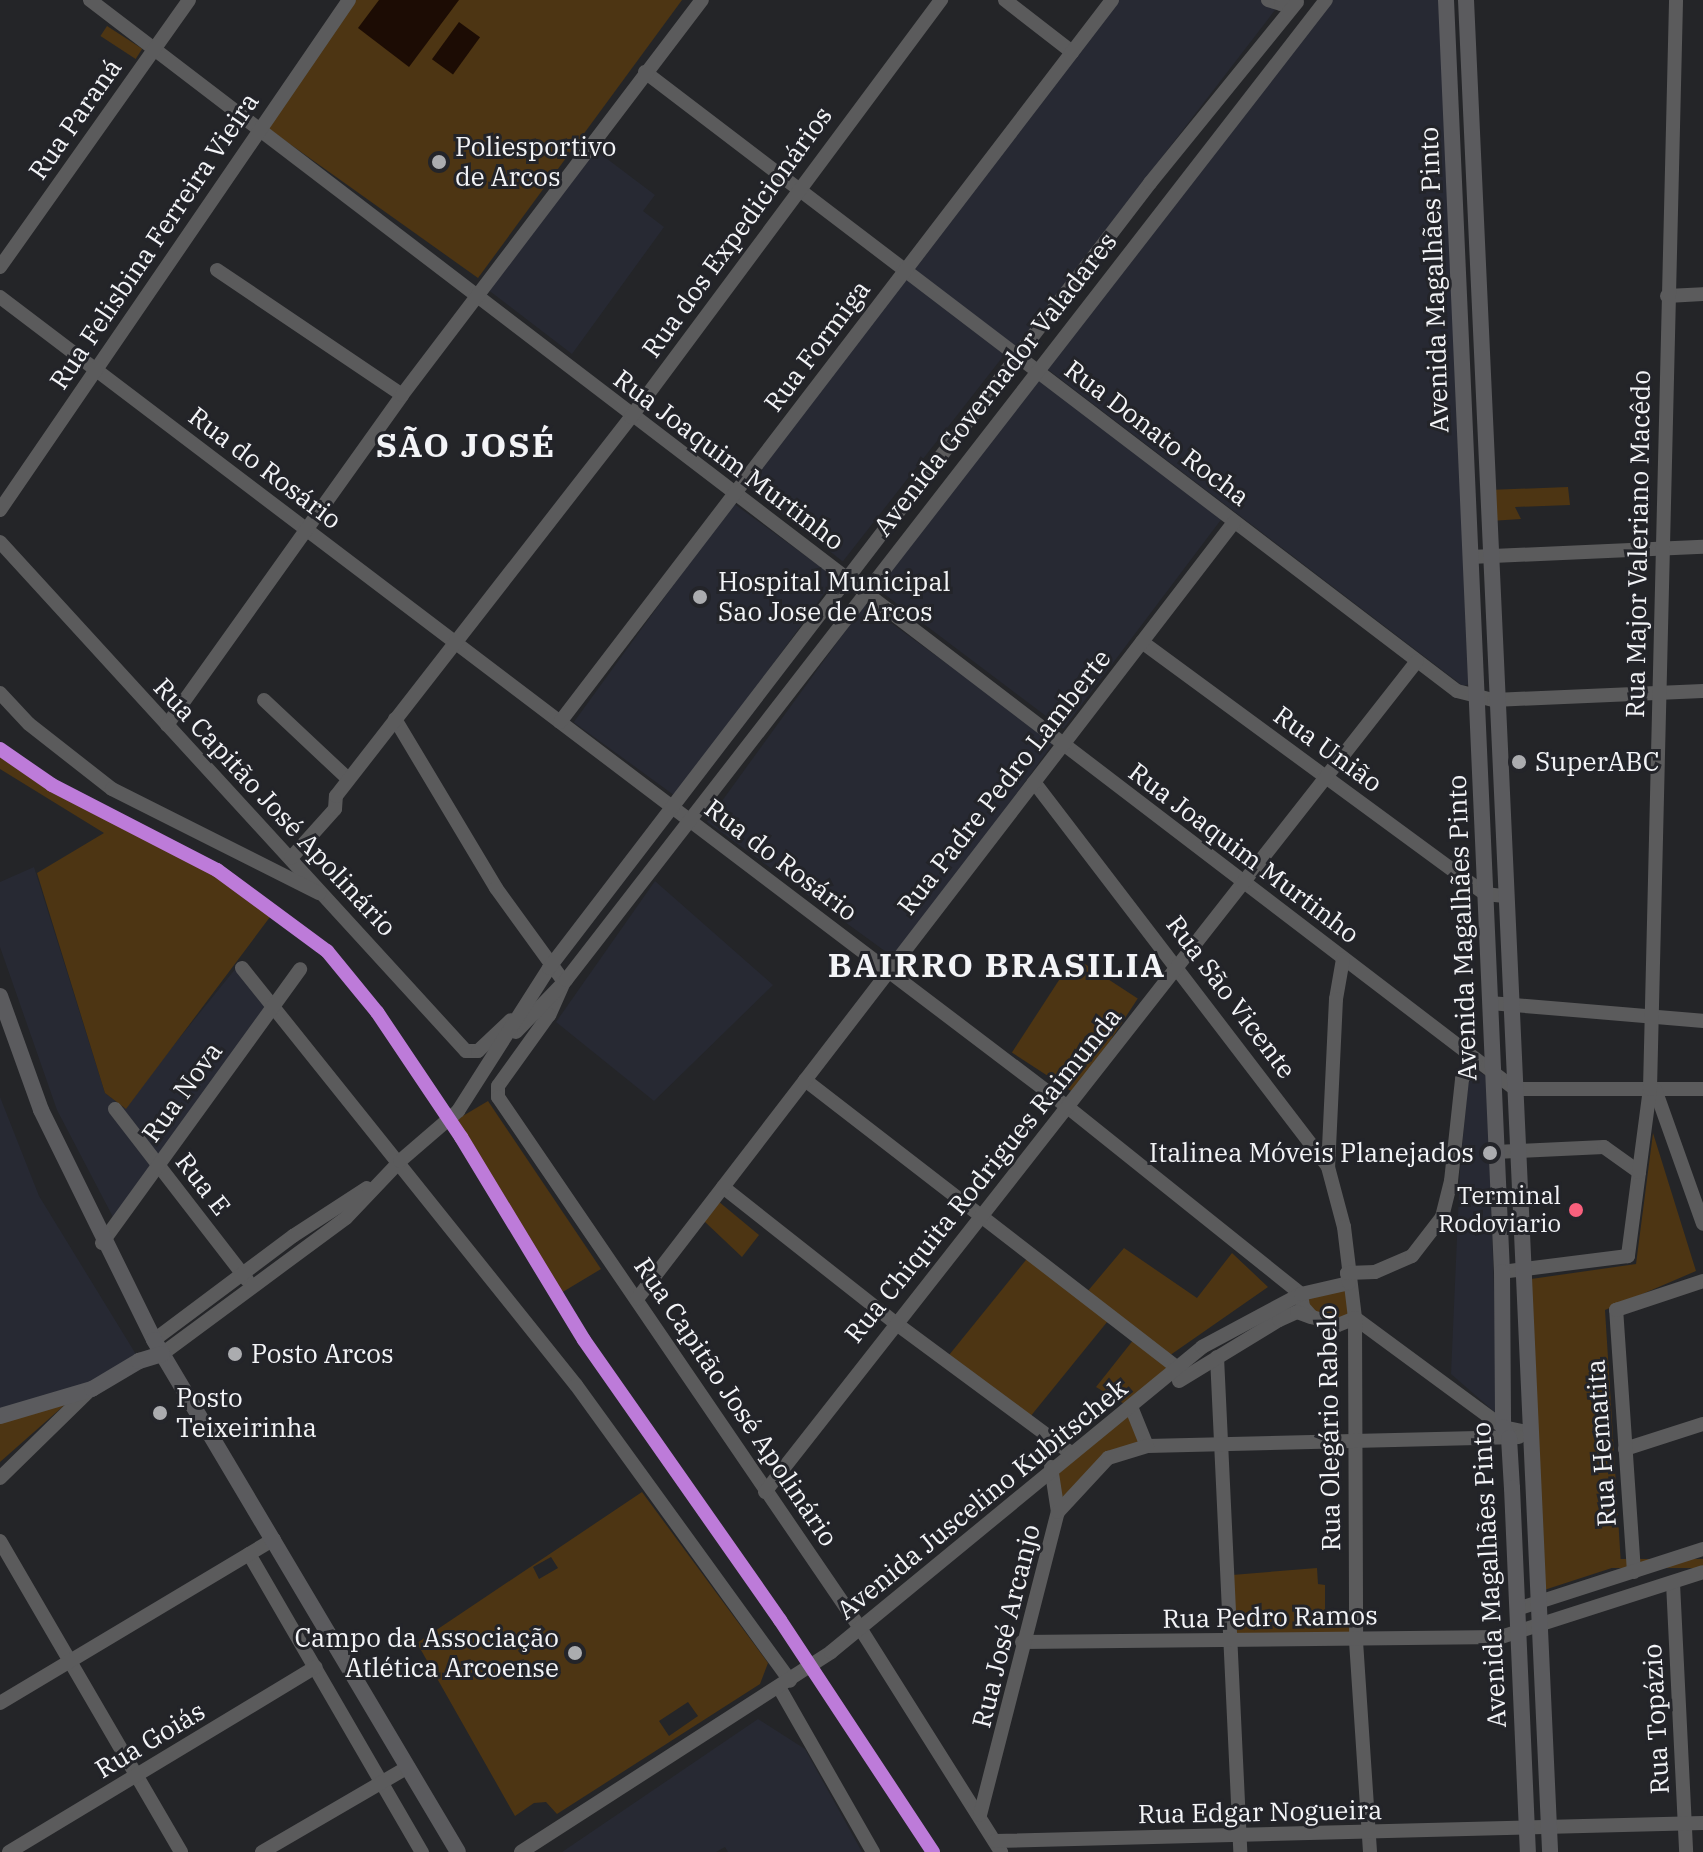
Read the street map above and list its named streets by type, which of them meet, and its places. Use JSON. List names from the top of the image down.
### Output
{
  "streets": {
    "main road": ["Avenida Magalhães Pinto"],
    "street": [
      "Rua Paraná",
      "Rua dos Expedicionários",
      "Rua Felisbina Ferreira Vieira",
      "Rua Formiga",
      "Avenida Governador Valadares",
      "Rua Donato Rocha",
      "Rua Joaquim Murtinho",
      "Rua do Rosário",
      "Rua Major Valeriano Macêdo",
      "Rua União",
      "Rua Padre Pedro Lamberte",
      "Rua Capitão José Apolinário",
      "Rua São Vicente",
      "Rua Nova",
      "Rua Chiquita Rodrigues Raimunda",
      "Rua E",
      "Rua Olegário Rabelo",
      "Rua Hematita",
      "Avenida Juscelino Kubitschek",
      "Rua Pedro Ramos",
      "Rua José Arcanjo",
      "Rua Topázio",
      "Rua Goiás",
      "Rua Edgar Nogueira"
    ]
  },
  "crossings": [
    ["Rua Paraná", "Rua Joaquim Murtinho"],
    ["Rua dos Expedicionários", "Rua Donato Rocha"],
    ["Rua dos Expedicionários", "Rua Joaquim Murtinho"],
    ["Rua dos Expedicionários", "Rua do Rosário"],
    ["Rua dos Expedicionários", "Rua Capitão José Apolinário"],
    ["Rua Felisbina Ferreira Vieira", "Rua Joaquim Murtinho"],
    ["Rua Felisbina Ferreira Vieira", "Rua do Rosário"],
    ["Avenida Magalhães Pinto", "Rua Donato Rocha"],
    ["Avenida Magalhães Pinto", "Rua Joaquim Murtinho"],
    ["Avenida Magalhães Pinto", "Rua Major Valeriano Macêdo"],
    ["Avenida Magalhães Pinto", "Rua União"],
    ["Avenida Magalhães Pinto", "Rua Pedro Ramos"],
    ["Avenida Magalhães Pinto", "Rua José Arcanjo"],
    ["Avenida Magalhães Pinto", "Rua Edgar Nogueira"],
    ["Rua Formiga", "Rua Donato Rocha"],
    ["Rua Formiga", "Rua Joaquim Murtinho"],
    ["Rua Formiga", "Rua do Rosário"],
    ["Avenida Governador Valadares", "Rua Donato Rocha"],
    ["Avenida Governador Valadares", "Rua Joaquim Murtinho"],
    ["Avenida Governador Valadares", "Rua do Rosário"],
    ["Avenida Governador Valadares", "Rua Capitão José Apolinário"],
    ["Avenida Governador Valadares", "Rua E"],
    ["Rua Donato Rocha", "Rua Major Valeriano Macêdo"],
    ["Rua Donato Rocha", "Rua Padre Pedro Lamberte"],
    ["Rua Donato Rocha", "Rua Chiquita Rodrigues Raimunda"],
    ["Rua Joaquim Murtinho", "Rua Padre Pedro Lamberte"],
    ["Rua Joaquim Murtinho", "Rua Chiquita Rodrigues Raimunda"],
    ["Rua Joaquim Murtinho", "Rua Olegário Rabelo"],
    ["Rua do Rosário", "Rua Padre Pedro Lamberte"],
    ["Rua do Rosário", "Rua Chiquita Rodrigues Raimunda"],
    ["Rua do Rosário", "Avenida Juscelino Kubitschek"],
    ["Rua União", "Rua Padre Pedro Lamberte"],
    ["Rua União", "Rua Chiquita Rodrigues Raimunda"],
    ["Rua Padre Pedro Lamberte", "Rua Capitão José Apolinário"],
    ["Rua Padre Pedro Lamberte", "Rua São Vicente"],
    ["Rua Capitão José Apolinário", "Rua Chiquita Rodrigues Raimunda"],
    ["Rua Capitão José Apolinário", "Avenida Juscelino Kubitschek"],
    ["Rua Capitão José Apolinário", "Rua José Arcanjo"],
    ["Rua Capitão José Apolinário", "Rua Edgar Nogueira"],
    ["Rua São Vicente", "Rua Chiquita Rodrigues Raimunda"],
    ["Rua São Vicente", "Rua Olegário Rabelo"],
    ["Rua Nova", "Rua E"],
    ["Rua Olegário Rabelo", "Rua Pedro Ramos"],
    ["Rua Olegário Rabelo", "Rua José Arcanjo"],
    ["Rua Olegário Rabelo", "Rua Edgar Nogueira"],
    ["Rua Pedro Ramos", "Rua José Arcanjo"],
    ["Rua Pedro Ramos", "Rua Topázio"],
    ["Rua Topázio", "Rua Edgar Nogueira"]
  ],
  "districts": ["SÃO JOSÉ", "BAIRRO BRASILIA"],
  "places": [
    "Poliesportivo de Arcos",
    "Hospital Municipal Sao Jose de Arcos",
    "SuperABC",
    "Italinea Móveis Planejados",
    "Terminal Rodoviario",
    "Posto Arcos",
    "Posto Teixeirinha",
    "Campo da Associação Atlética Arcoense"
  ]
}
